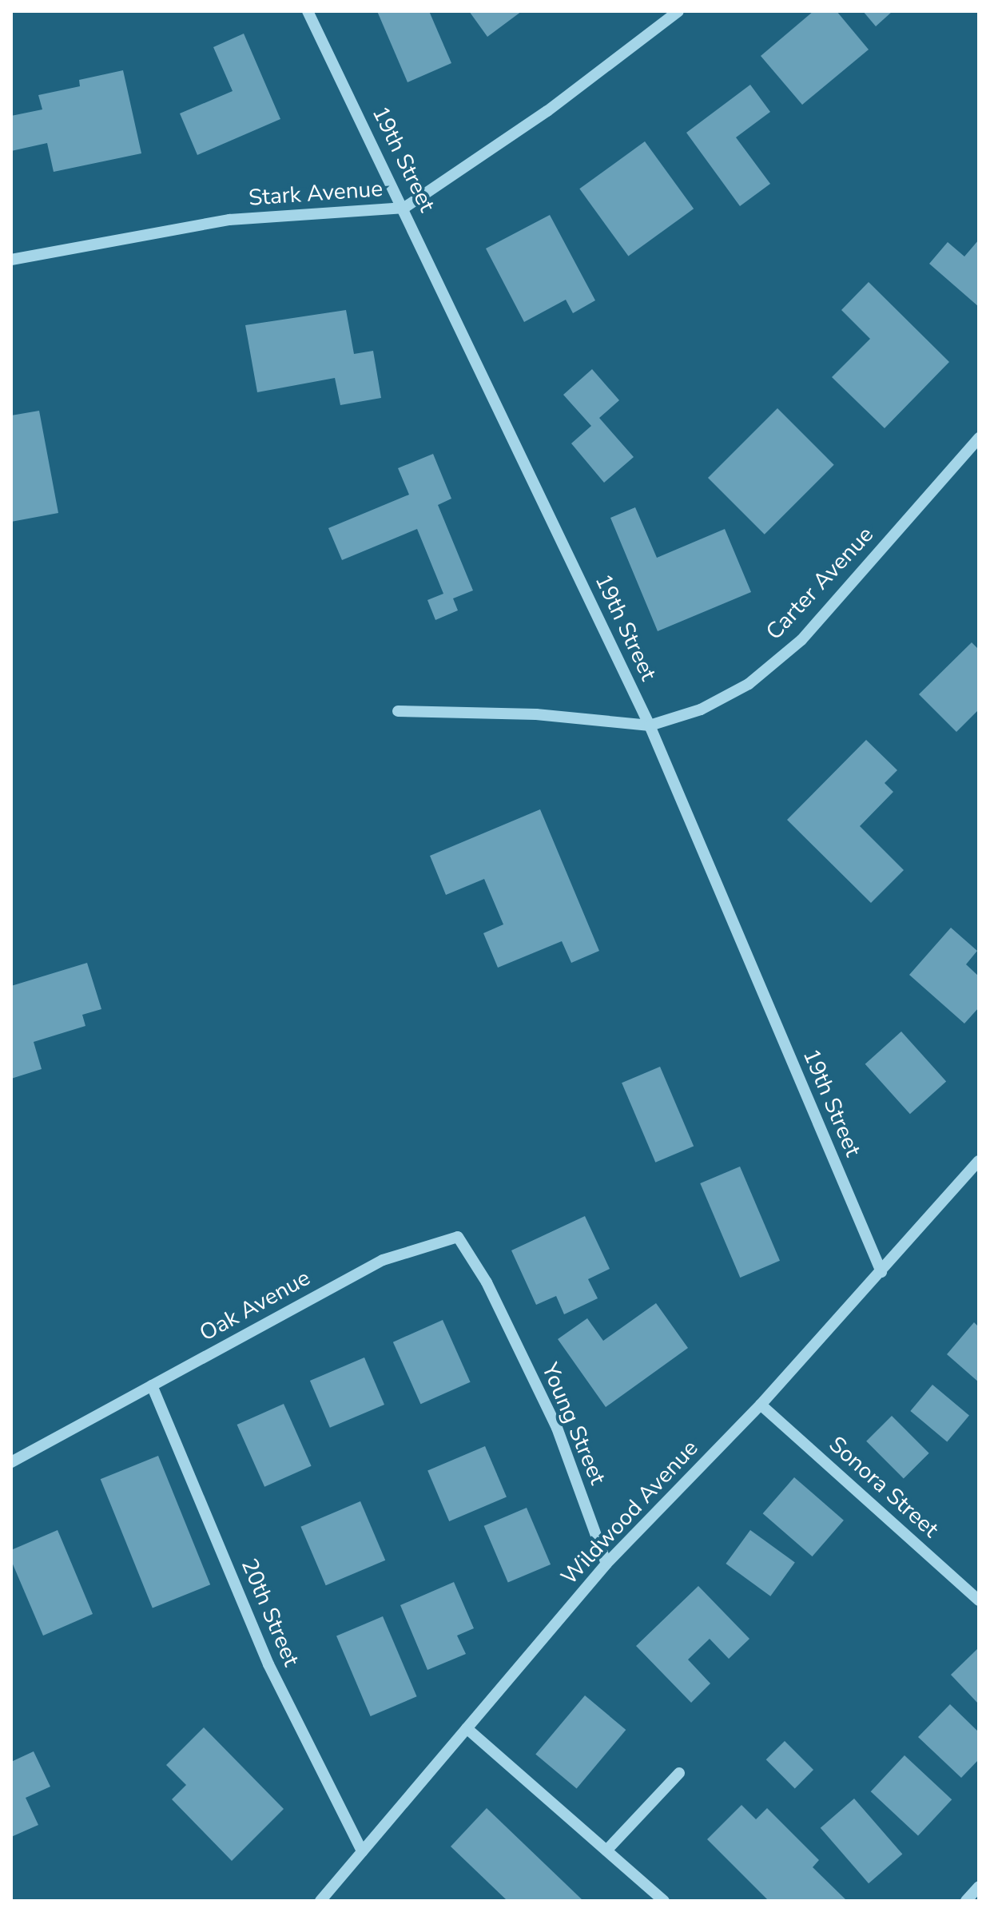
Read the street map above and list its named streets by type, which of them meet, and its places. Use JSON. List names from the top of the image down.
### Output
{
  "streets": {
    "street": [
      "19th Street",
      "Stark Avenue",
      "Carter Avenue",
      "Oak Avenue",
      "Young Street",
      "Sonora Street",
      "Wildwood Avenue",
      "20th Street"
    ]
  },
  "crossings": [
    ["19th Street", "Stark Avenue"],
    ["19th Street", "Carter Avenue"],
    ["19th Street", "Wildwood Avenue"],
    ["Oak Avenue", "Young Street"],
    ["Oak Avenue", "20th Street"],
    ["Young Street", "Wildwood Avenue"],
    ["Sonora Street", "Wildwood Avenue"],
    ["Wildwood Avenue", "20th Street"]
  ]
}
